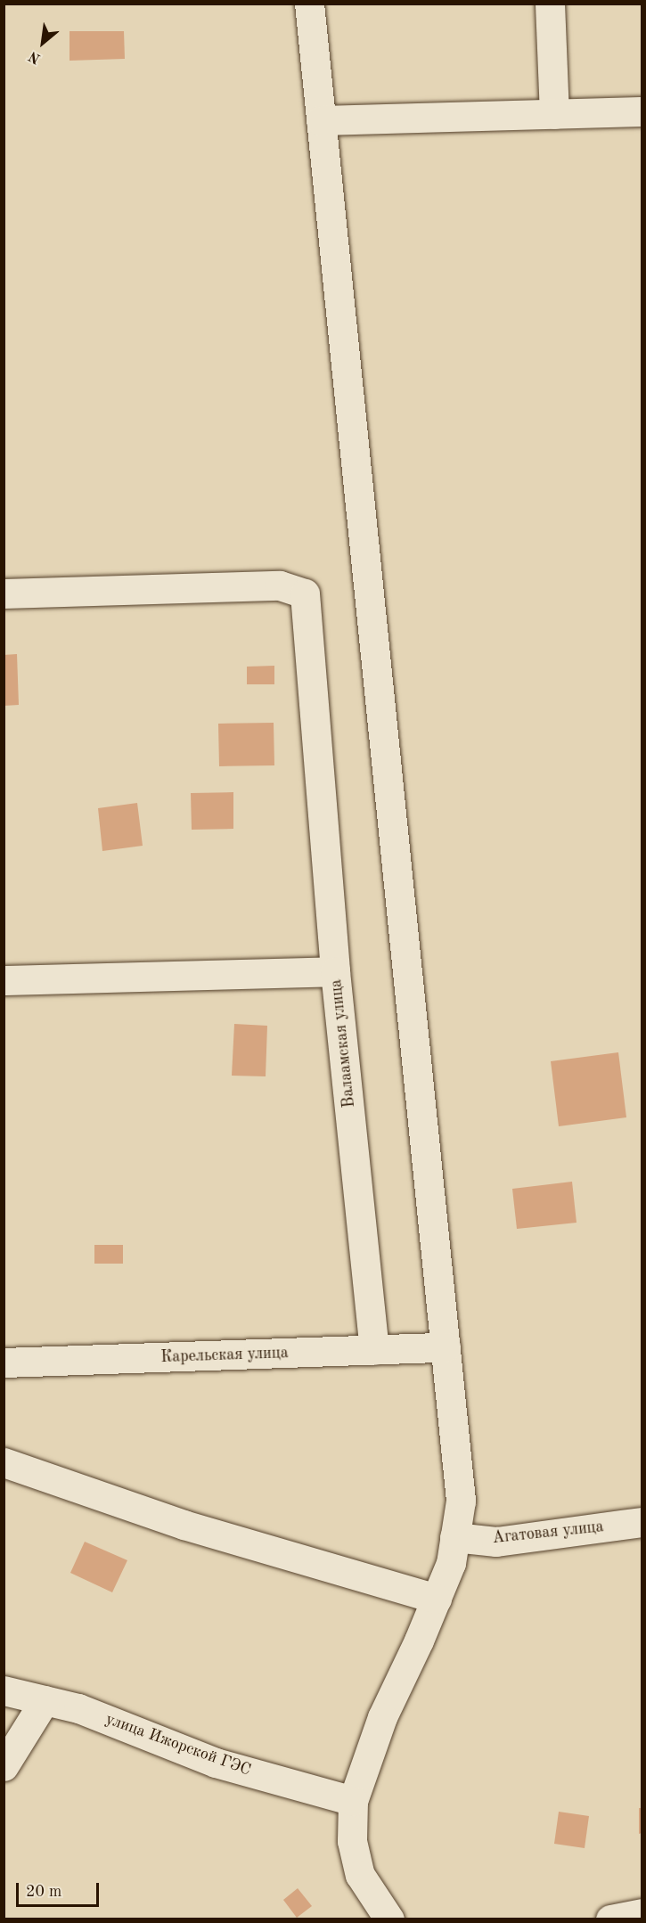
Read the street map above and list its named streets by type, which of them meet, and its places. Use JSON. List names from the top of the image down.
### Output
{
  "streets": {
    "street": [
      "Валаамская улица",
      "Карельская улица",
      "Агатовая улица",
      "улица Ижорской ГЭС"
    ]
  },
  "crossings": [
    ["Валаамская улица", "Карельская улица"]
  ],
  "scale_bar": "20 m",
  "north": "bottom left"
}
